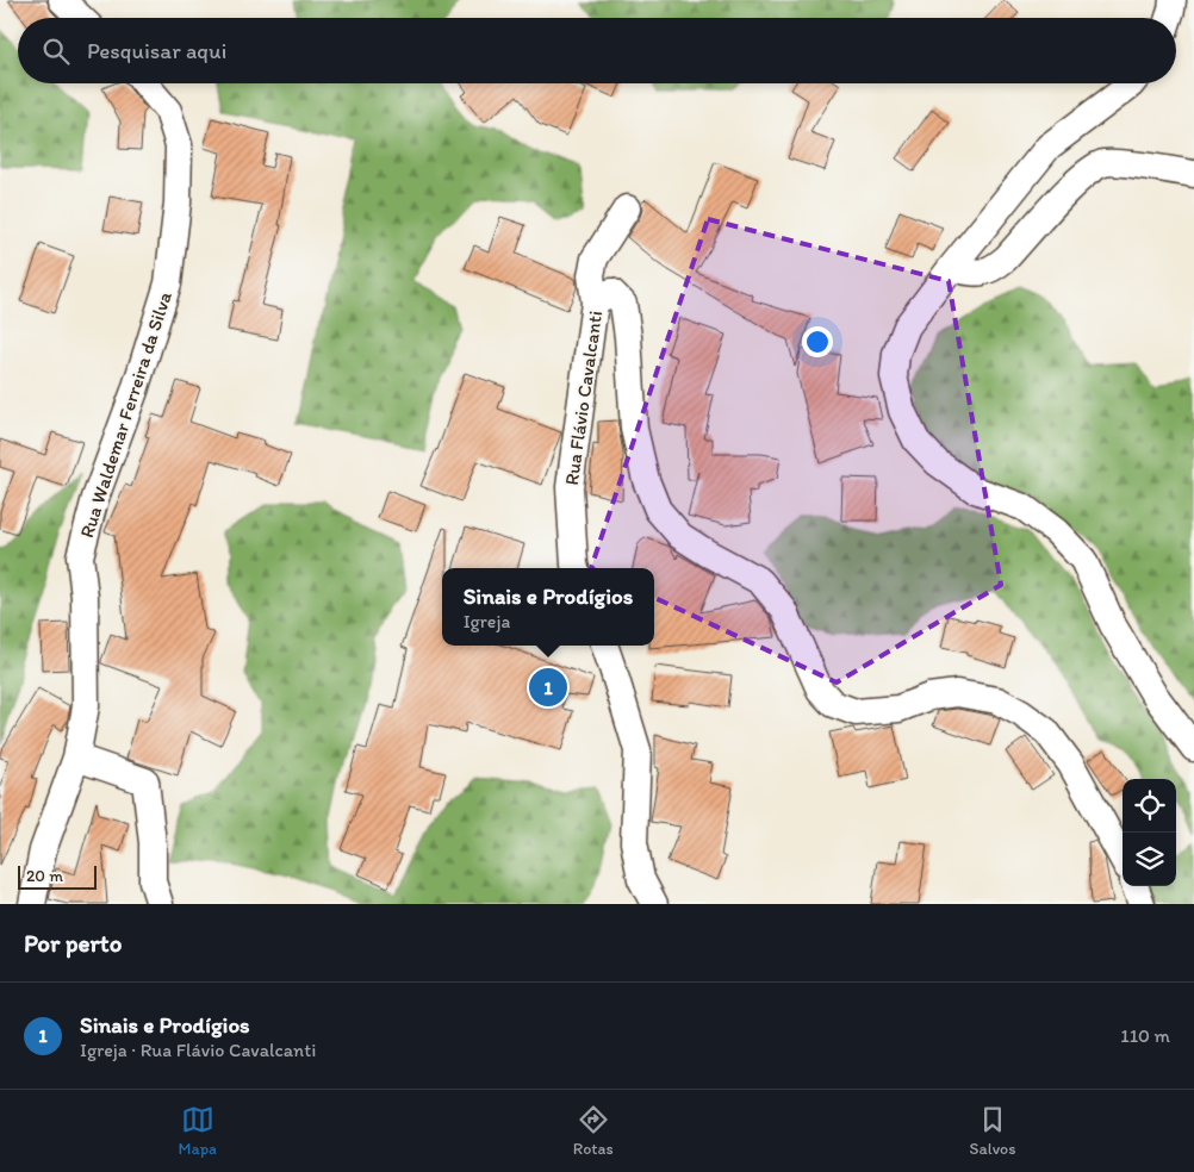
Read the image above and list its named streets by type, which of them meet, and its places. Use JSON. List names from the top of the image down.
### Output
{
  "streets": {
    "street": ["Rua Flávio Cavalcanti", "Rua Waldemar Ferreira da Silva"]
  },
  "scale_bar": "20 m",
  "page": {
    "search": "Pesquisar aqui",
    "popup": ["Sinais e Prodígios", "Igreja"],
    "pins": "1",
    "scale": "20 m",
    "heading": "Por perto",
    "list": [
      {
        "mark": "1",
        "name": "Sinais e Prodígios",
        "note": "Igreja · Rua Flávio Cavalcanti",
        "value": "110 m"
      }
    ],
    "nav": ["Mapa", "Rotas", "Salvos"]
  }
}
